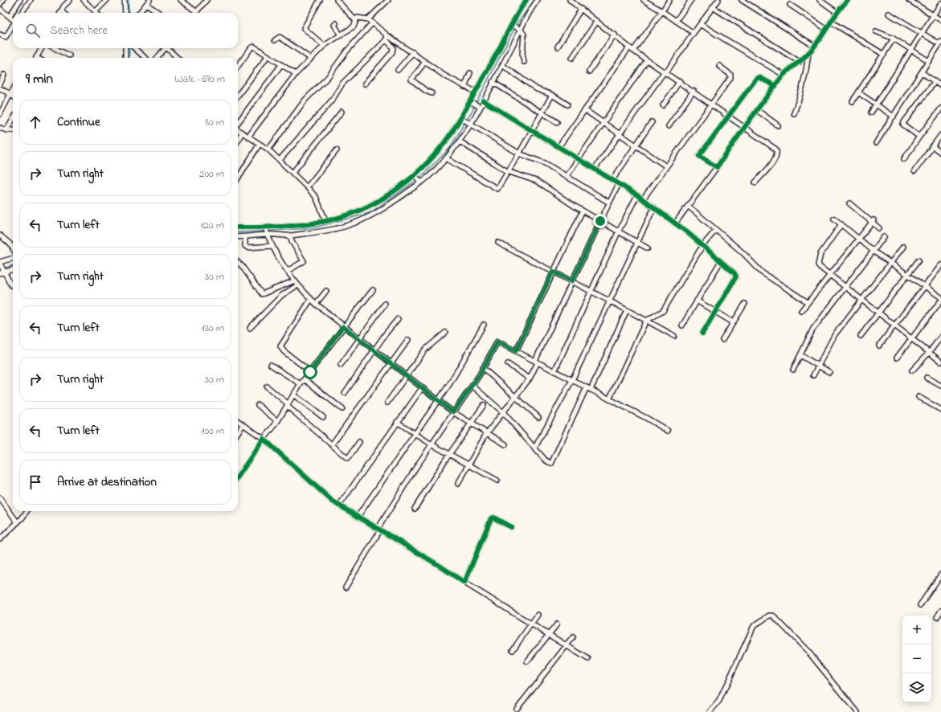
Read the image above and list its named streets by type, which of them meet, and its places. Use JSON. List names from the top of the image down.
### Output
{
  "page": {
    "search": "Search here",
    "heading": ["9 min", "Walk · 690 m"],
    "list": [
      ["Continue", "80 m"],
      ["Turn right", "200 m"],
      ["Turn left", "120 m"],
      ["Turn right", "30 m"],
      ["Turn left", "130 m"],
      ["Turn right", "30 m"],
      ["Turn left", "100 m"],
      "Arrive at destination"
    ],
    "map_buttons": ["+", "−"]
  }
}
